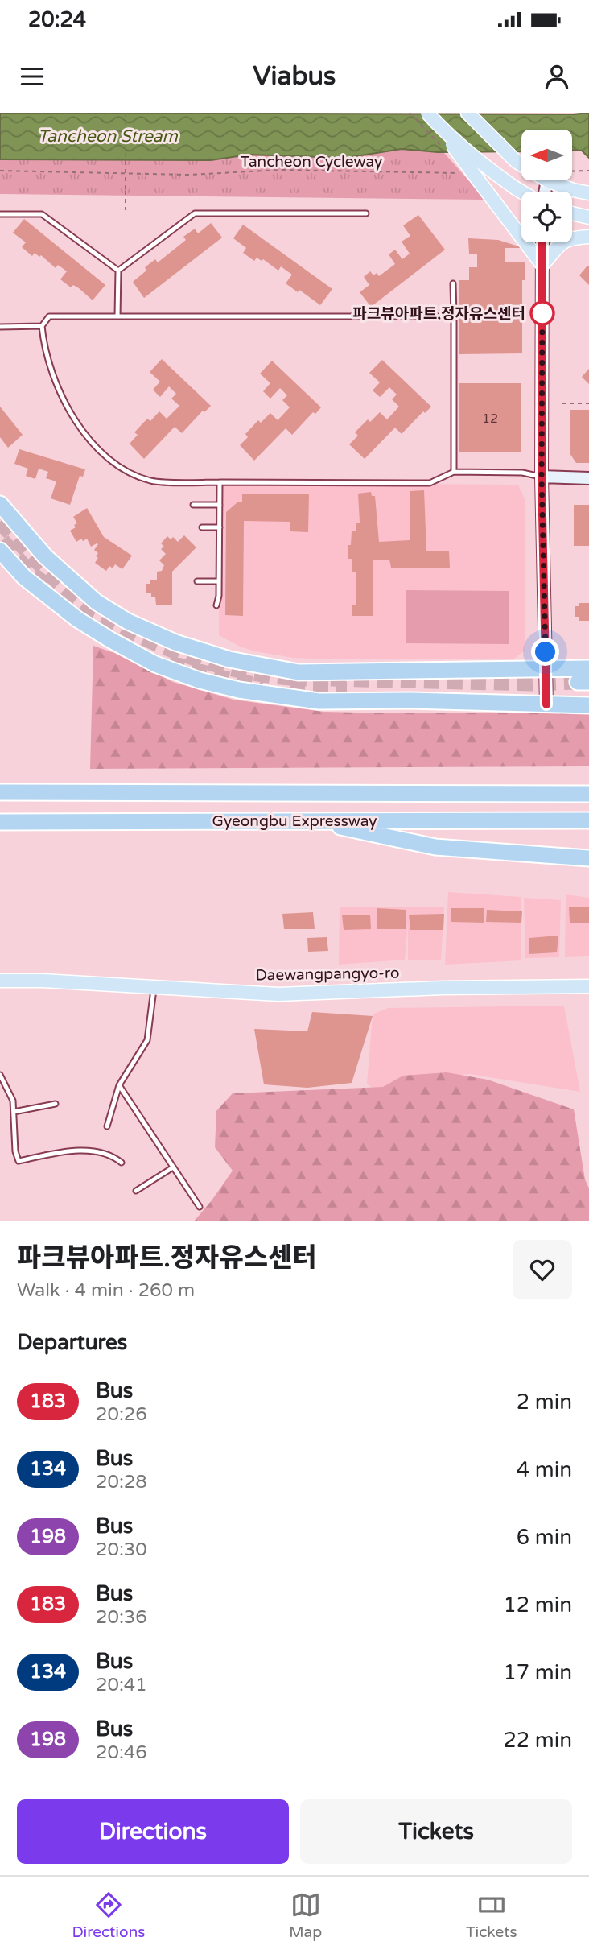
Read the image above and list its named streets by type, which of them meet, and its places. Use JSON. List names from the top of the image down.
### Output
{
  "streets": {
    "highway": ["Gyeongbu Expressway"],
    "main road": ["Daewangpangyo-ro"],
    "path": ["Tancheon Cycleway"]
  },
  "water": ["Tancheon Stream"],
  "places": ["파크뷰아파트.정자유스센터"],
  "lines": ["bus line 183"],
  "house_numbers": ["12"],
  "north": "left",
  "page": {
    "status": "20:24",
    "header": "Viabus",
    "heading": [
      ["파크뷰아파트.정자유스센터", "Walk · 4 min · 260 m"],
      "Departures"
    ],
    "list": [
      {
        "mark": "183",
        "name": "Bus",
        "note": "20:26",
        "value": "2 min"
      },
      {
        "mark": "134",
        "name": "Bus",
        "note": "20:28",
        "value": "4 min"
      },
      {
        "mark": "198",
        "name": "Bus",
        "note": "20:30",
        "value": "6 min"
      },
      {
        "mark": "183",
        "name": "Bus",
        "note": "20:36",
        "value": "12 min"
      },
      {
        "mark": "134",
        "name": "Bus",
        "note": "20:41",
        "value": "17 min"
      },
      {
        "mark": "198",
        "name": "Bus",
        "note": "20:46",
        "value": "22 min"
      }
    ],
    "buttons": ["Directions", "Tickets"],
    "tabs": ["Directions", "Map", "Tickets"]
  }
}
